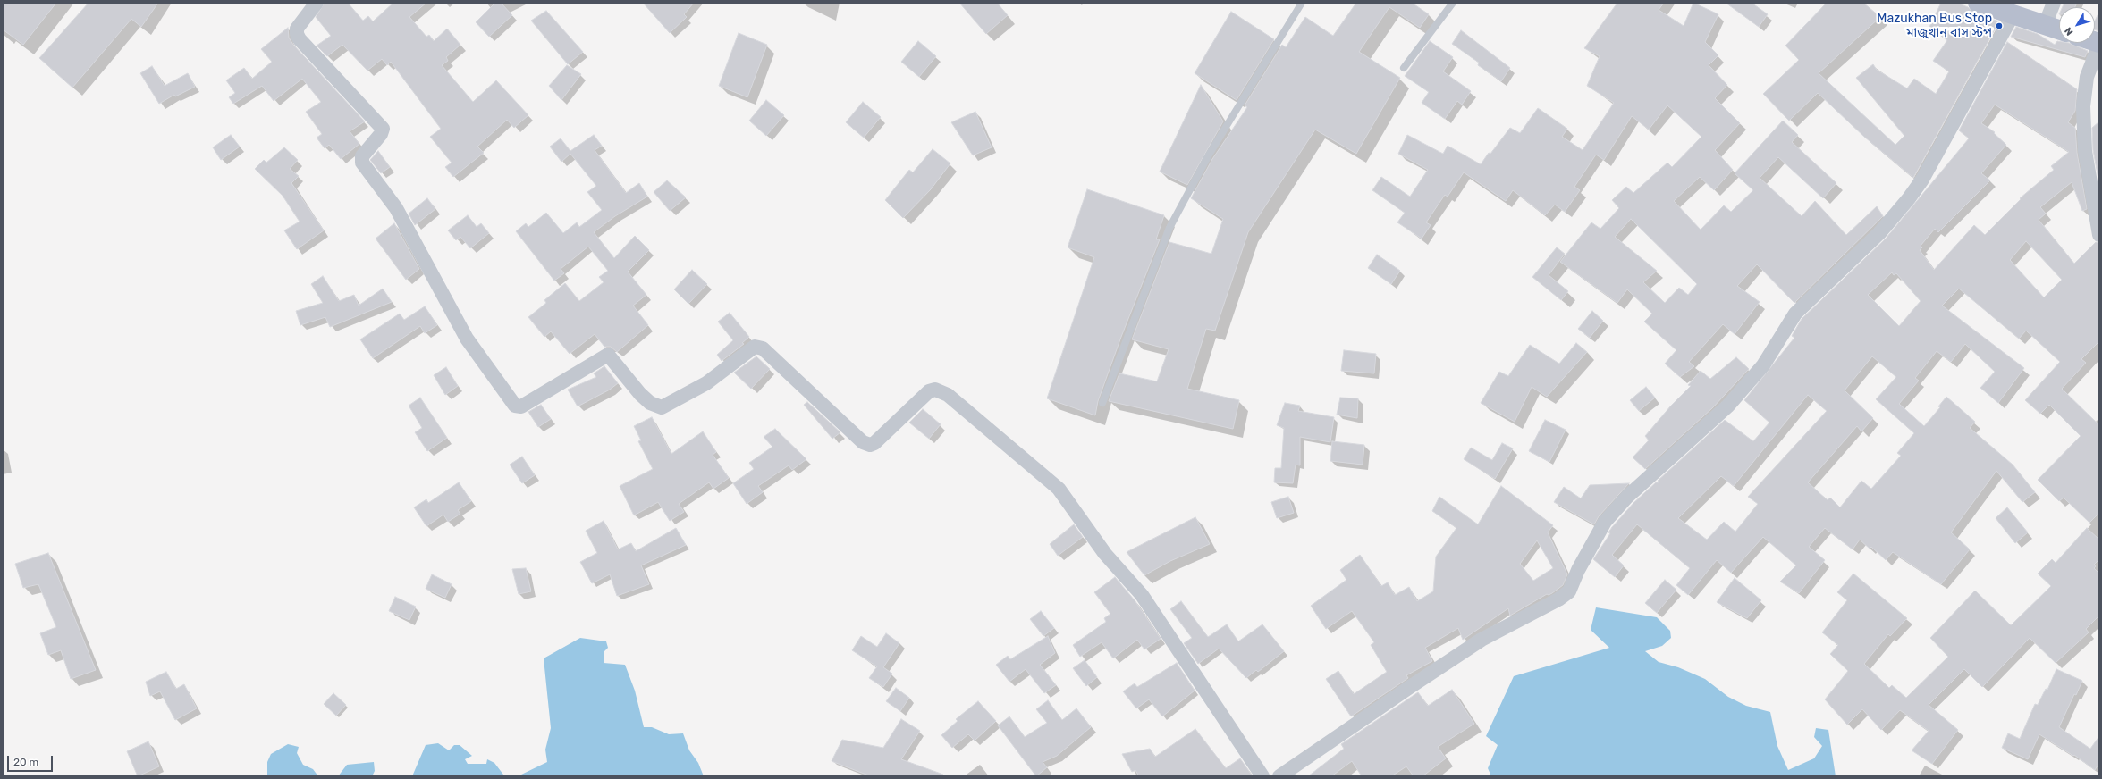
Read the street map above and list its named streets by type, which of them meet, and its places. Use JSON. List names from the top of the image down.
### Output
{
  "places": ["Mazukhan Bus Stop মাজুখান বাস স্টপ"],
  "scale_bar": "20 m",
  "north": "bottom left"
}
